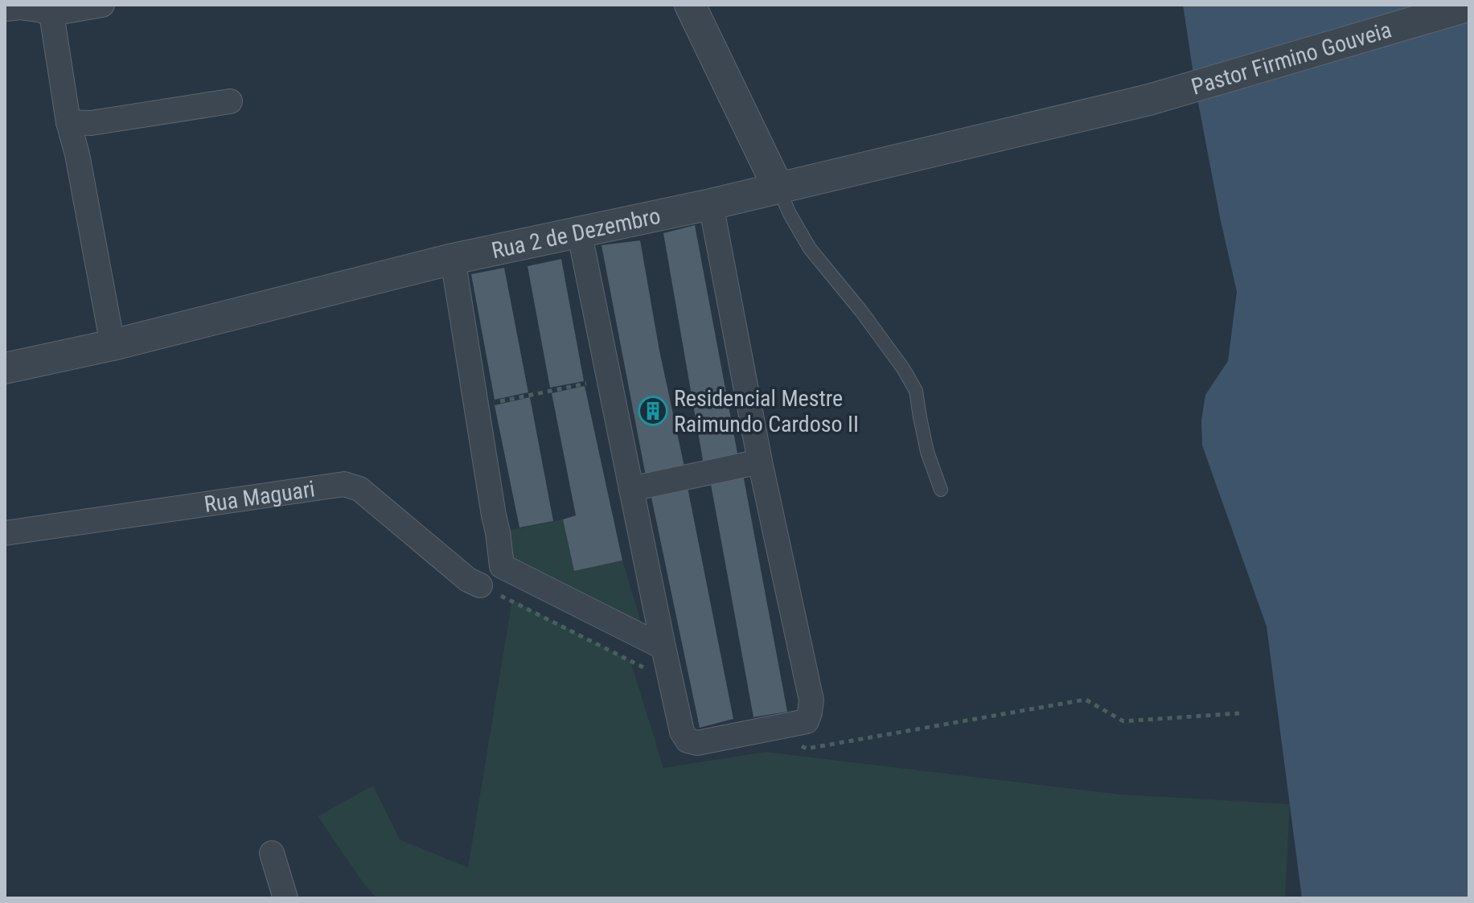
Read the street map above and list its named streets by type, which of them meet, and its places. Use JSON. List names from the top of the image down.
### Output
{
  "streets": {
    "street": ["Pastor Firmino Gouveia", "Rua 2 de Dezembro", "Rua Maguari"]
  },
  "crossings": [
    ["Pastor Firmino Gouveia", "Rua 2 de Dezembro"]
  ],
  "places": {
    "building": ["Residencial Mestre Raimundo Cardoso II"]
  }
}
